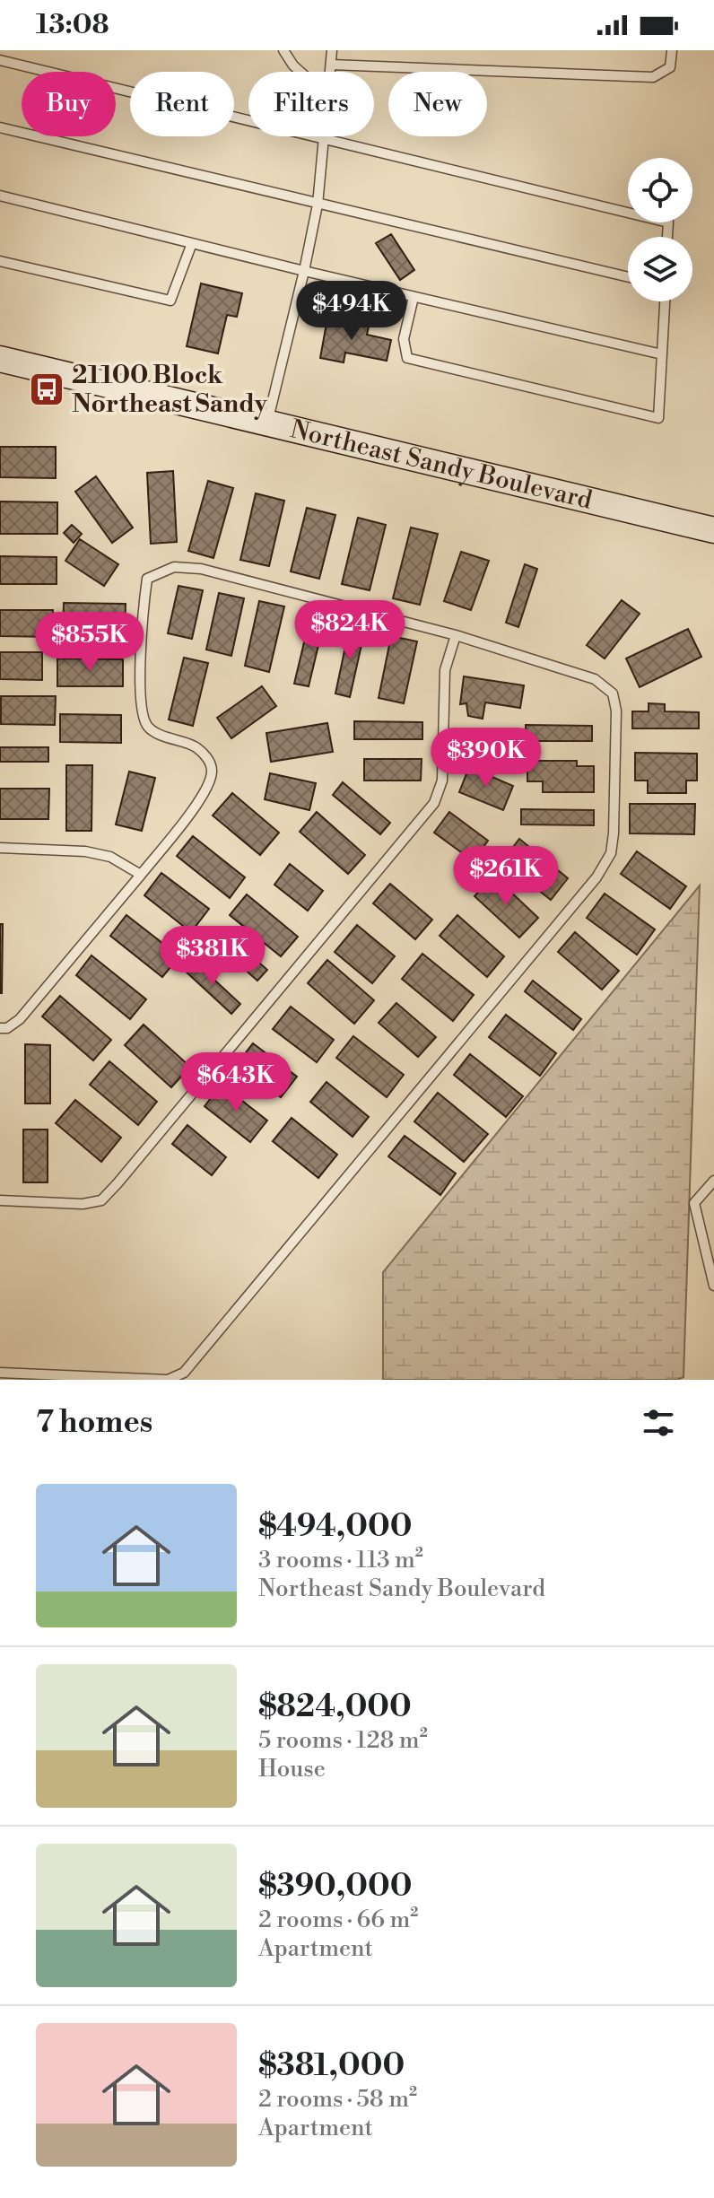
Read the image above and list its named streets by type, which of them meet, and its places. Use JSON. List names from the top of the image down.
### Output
{
  "streets": {
    "main road": ["Northeast Sandy Boulevard"]
  },
  "places": {
    "bus stop": ["21100 Block Northeast Sandy"]
  },
  "page": {
    "status": "13:08",
    "chip": [
      "Buy",
      "Rent",
      "Filters",
      "New"
    ],
    "price": [
      "$494K",
      "$824K",
      "$855K",
      "$390K",
      "$261K",
      "$381K",
      "$643K"
    ],
    "heading": "7 homes",
    "list": [
      {
        "name": "$494,000",
        "note": "3 rooms · 113 m² · Northeast Sandy Boulevard"
      },
      {
        "name": "$824,000",
        "note": "5 rooms · 128 m² · House"
      },
      {
        "name": "$390,000",
        "note": "2 rooms · 66 m² · Apartment"
      },
      {
        "name": "$381,000",
        "note": "2 rooms · 58 m² · Apartment"
      }
    ]
  }
}
